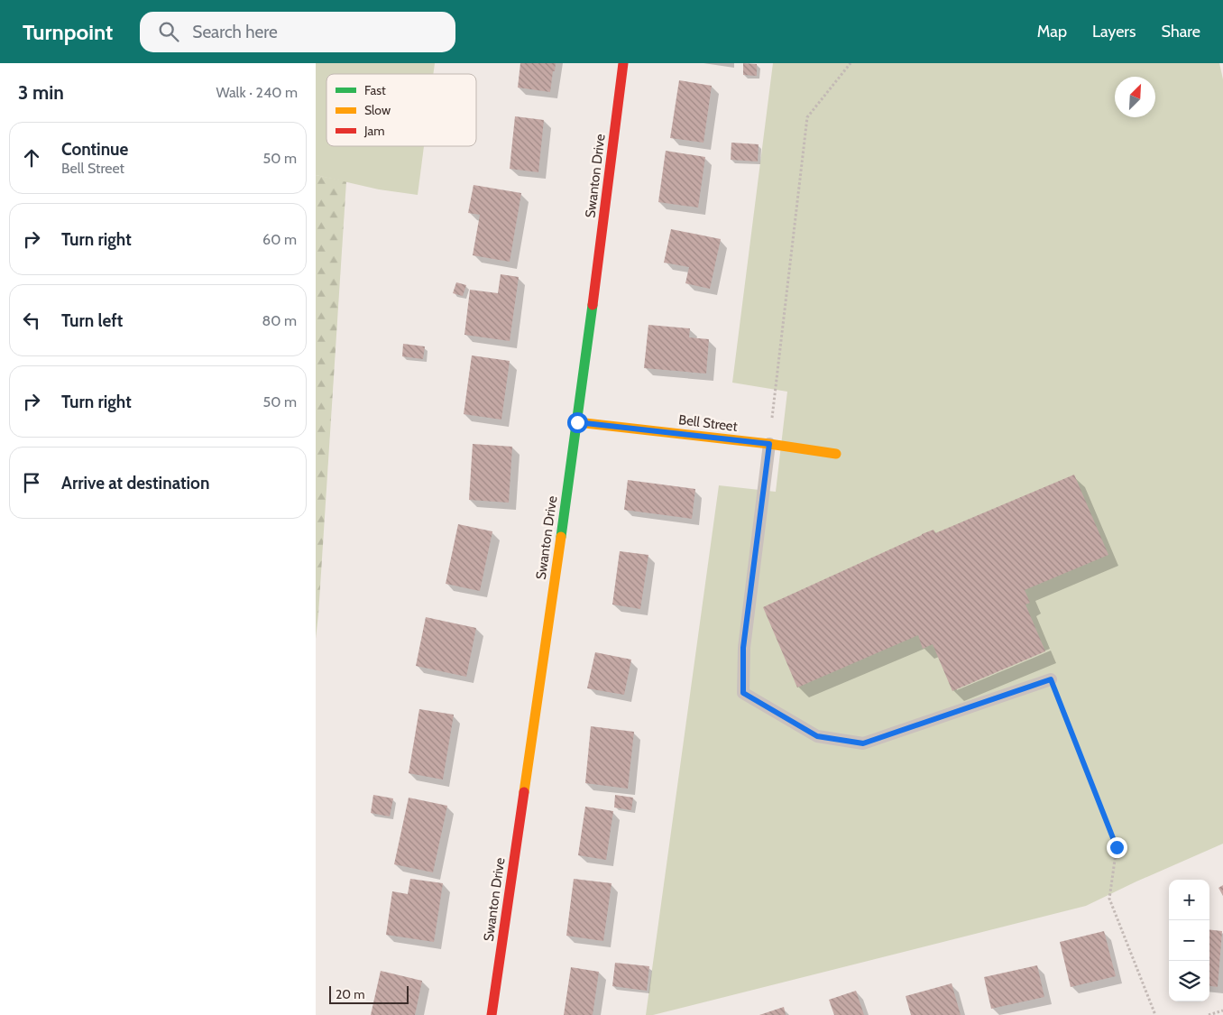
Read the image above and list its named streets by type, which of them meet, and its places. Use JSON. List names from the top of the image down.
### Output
{
  "streets": {
    "street": ["Swanton Drive", "Bell Street"]
  },
  "crossings": [
    ["Swanton Drive", "Bell Street"]
  ],
  "legend": ["Fast", "Slow", "Jam"],
  "scale_bar": "20 m",
  "north": "top right",
  "page": {
    "header": "Turnpoint",
    "search": "Search here",
    "nav": ["Map", "Layers", "Share"],
    "heading": ["3 min", "Walk · 240 m"],
    "list": [
      ["Continue", "Bell Street", "50 m"],
      ["Turn right", "60 m"],
      ["Turn left", "80 m"],
      ["Turn right", "50 m"],
      "Arrive at destination"
    ],
    "map_buttons": ["+", "−"],
    "scale": "20 m"
  }
}
